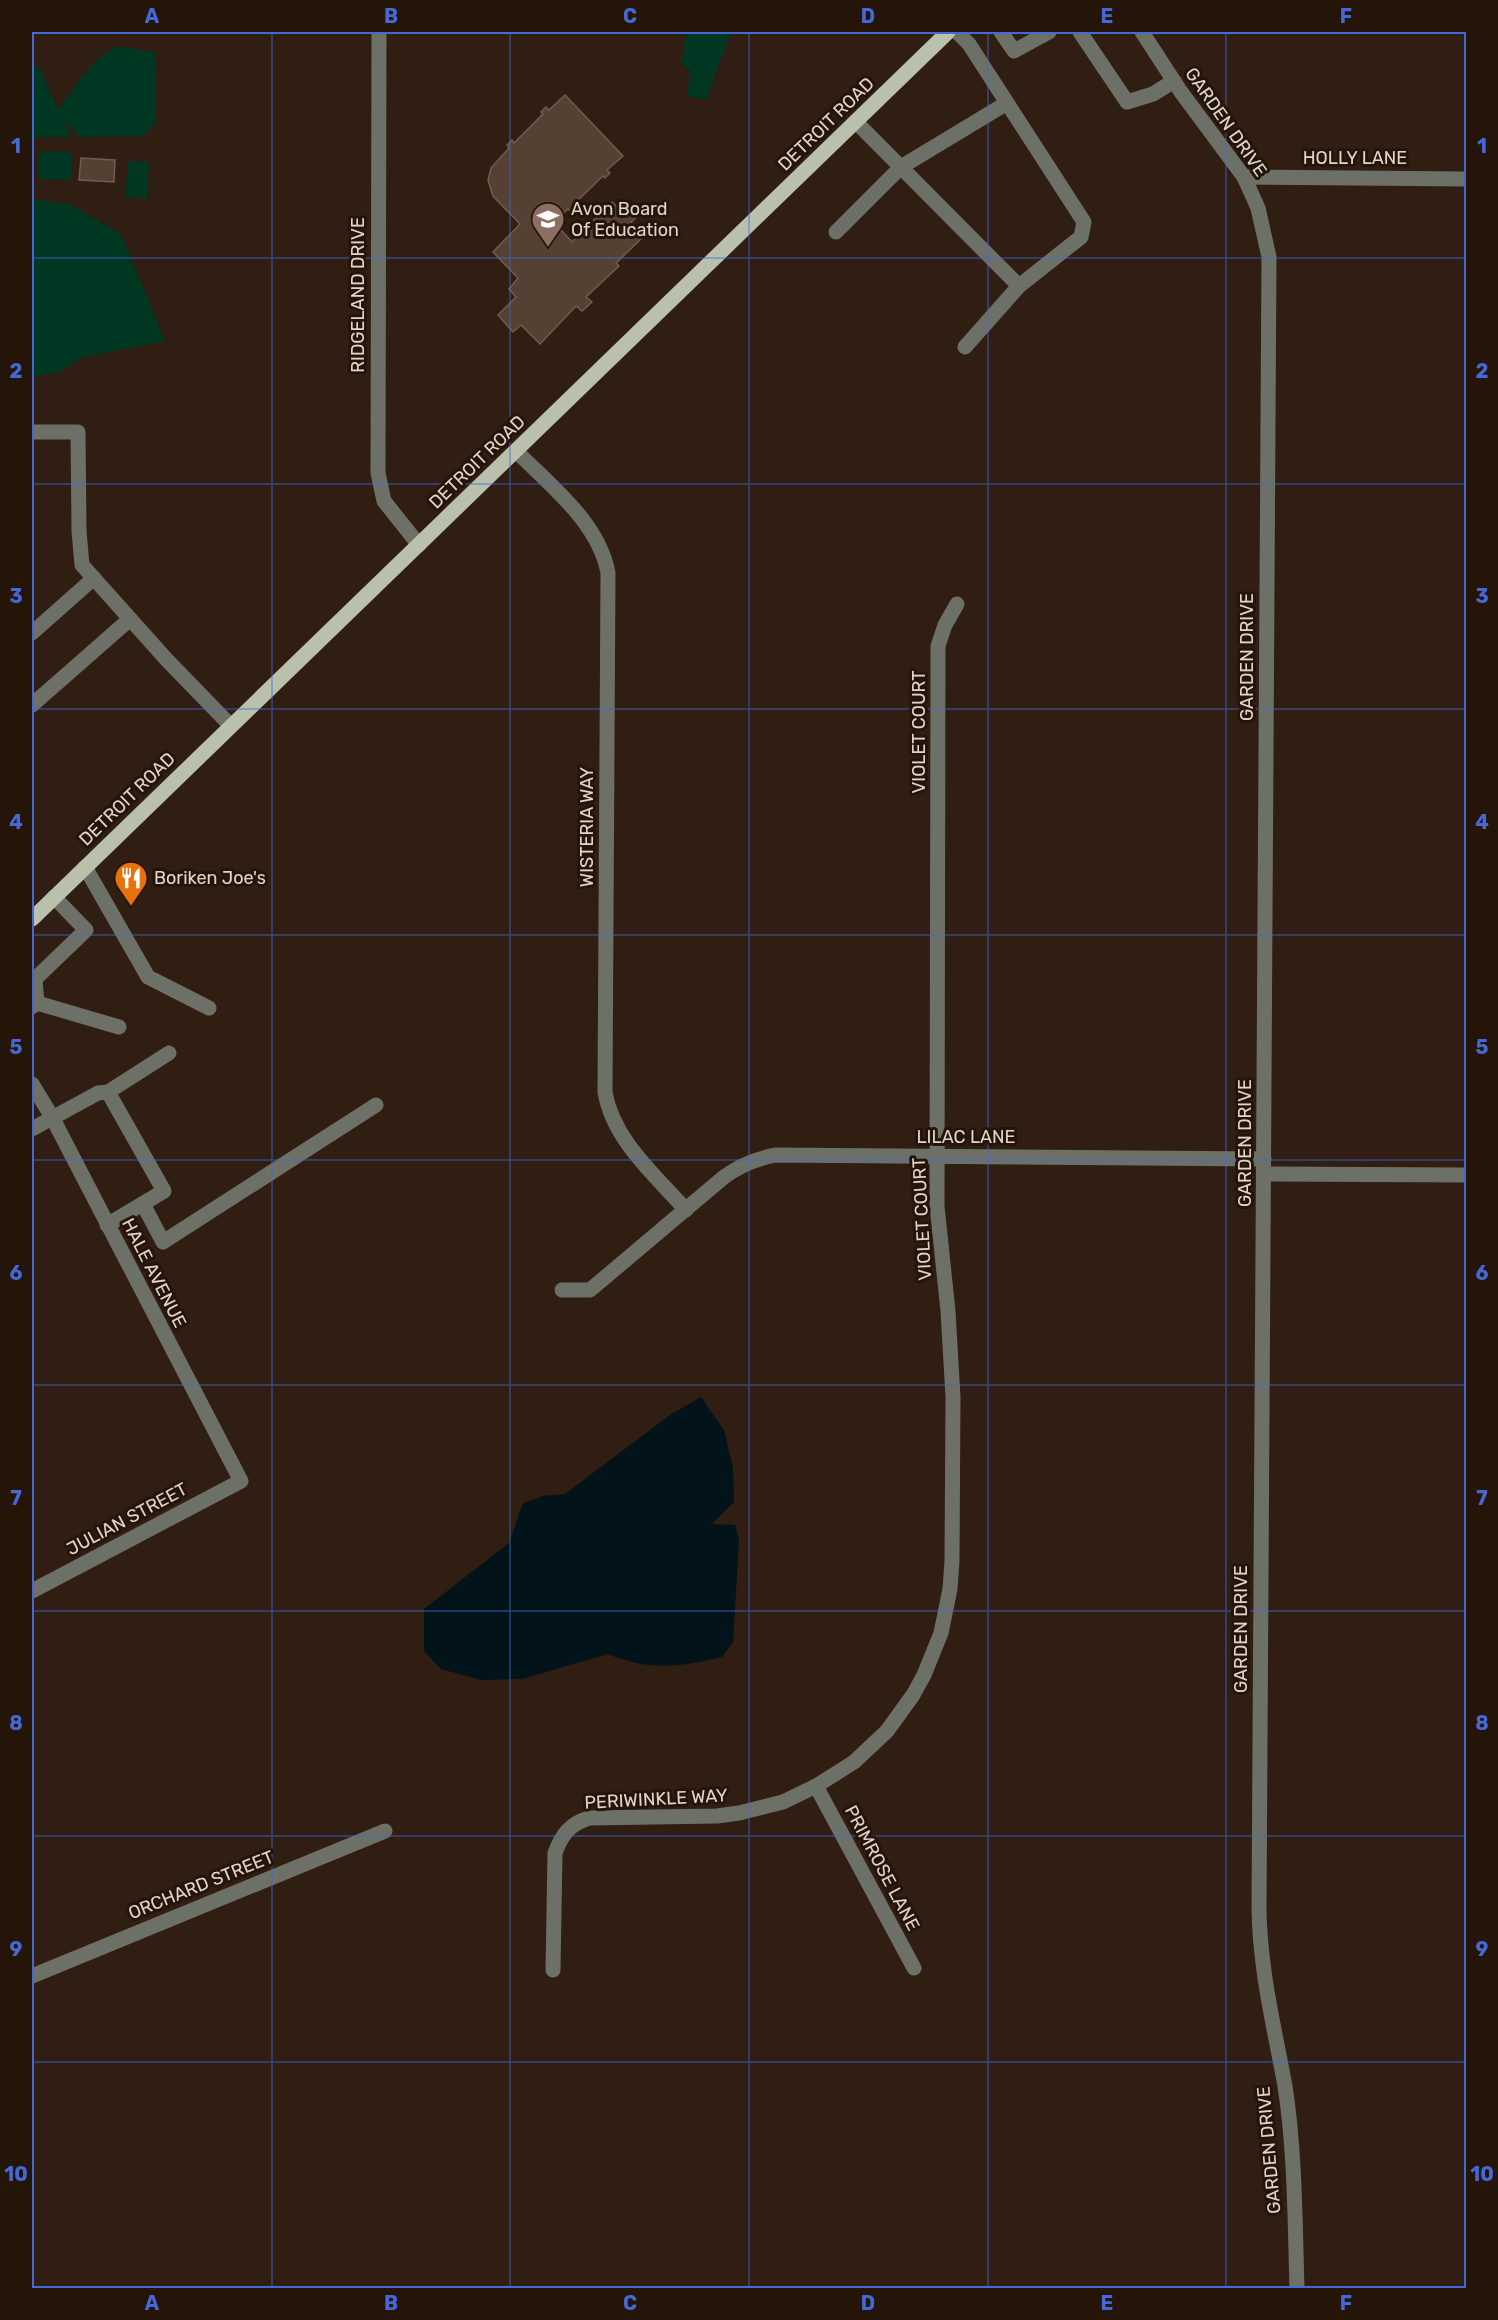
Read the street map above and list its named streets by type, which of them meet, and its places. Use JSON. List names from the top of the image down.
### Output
{
  "streets": {
    "main road": ["DETROIT ROAD"],
    "street": [
      "GARDEN DRIVE",
      "HOLLY LANE",
      "RIDGELAND DRIVE",
      "VIOLET COURT",
      "WISTERIA WAY",
      "LILAC LANE",
      "HALE AVENUE",
      "JULIAN STREET",
      "PERIWINKLE WAY",
      "PRIMROSE LANE",
      "ORCHARD STREET"
    ]
  },
  "crossings": [
    ["GARDEN DRIVE", "HOLLY LANE"],
    ["GARDEN DRIVE", "LILAC LANE"],
    ["DETROIT ROAD", "RIDGELAND DRIVE"],
    ["DETROIT ROAD", "WISTERIA WAY"],
    ["VIOLET COURT", "LILAC LANE"],
    ["VIOLET COURT", "PERIWINKLE WAY"],
    ["VIOLET COURT", "PRIMROSE LANE"],
    ["WISTERIA WAY", "LILAC LANE"],
    ["HALE AVENUE", "JULIAN STREET"],
    ["PERIWINKLE WAY", "PRIMROSE LANE"]
  ],
  "places": {
    "school or university": ["Avon Board Of Education"],
    "restaurant": ["Boriken Joe's"]
  },
  "grid": {
    "columns": [
      "A",
      "B",
      "C",
      "D",
      "E",
      "F"
    ],
    "rows": [
      "1",
      "2",
      "3",
      "4",
      "5",
      "6",
      "7",
      "8",
      "9",
      "10"
    ]
  }
}
